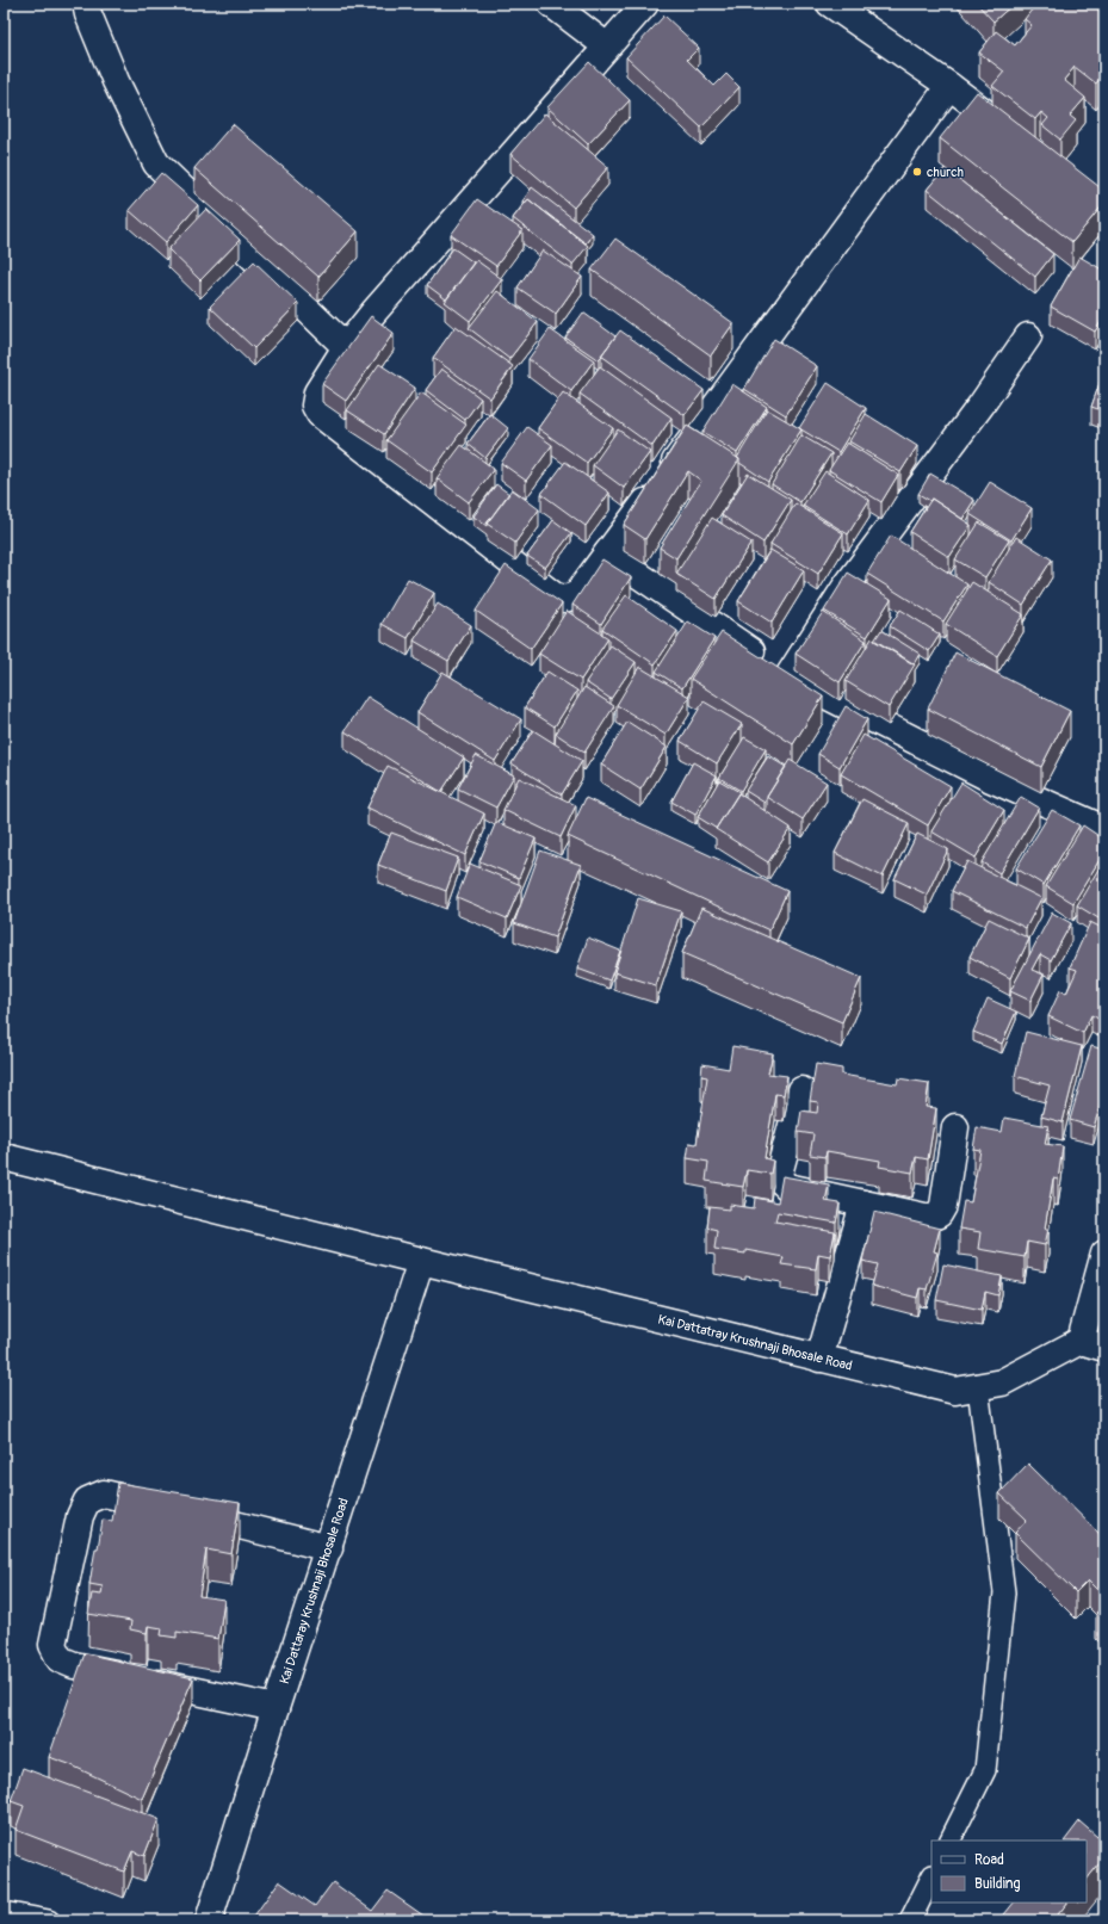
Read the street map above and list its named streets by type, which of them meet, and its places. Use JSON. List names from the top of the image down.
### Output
{
  "streets": {
    "street": ["Kai Dattatray Krushnaji Bhosale Road", "Kai Dattaray Krushnaji Bhosale Road"]
  },
  "crossings": [
    ["Kai Dattatray Krushnaji Bhosale Road", "Kai Dattaray Krushnaji Bhosale Road"]
  ],
  "places": ["church"],
  "legend": ["Road", "Building"]
}
